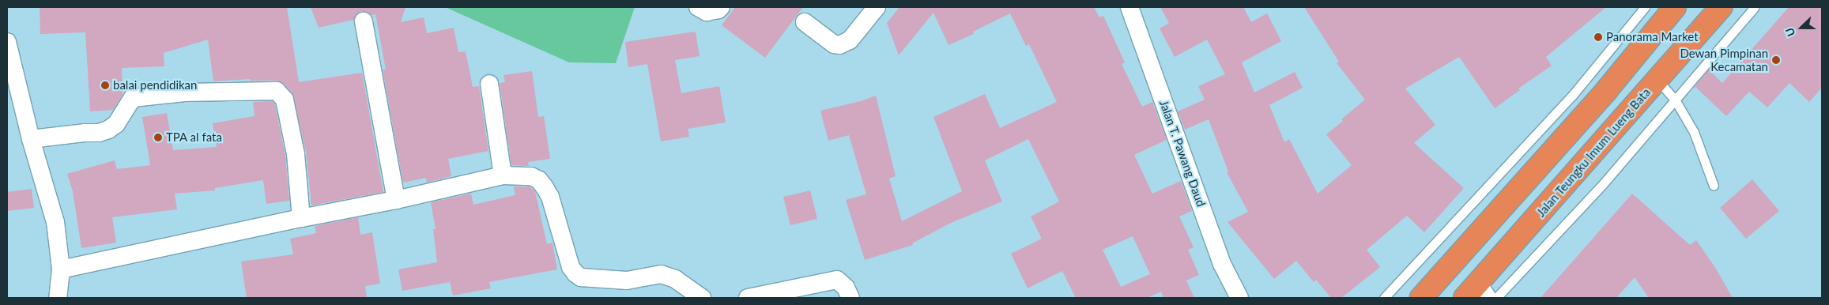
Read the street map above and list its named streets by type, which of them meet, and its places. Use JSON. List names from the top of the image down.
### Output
{
  "streets": {
    "highway": ["Jalan Teungku Imum Lueng Bata"],
    "street": ["Jalan T. Pawang Daud"]
  },
  "places": [
    "Panorama Market",
    "Dewan Pimpinan Kecamatan",
    "balai pendidikan",
    "TPA al fata"
  ],
  "north": "left"
}
